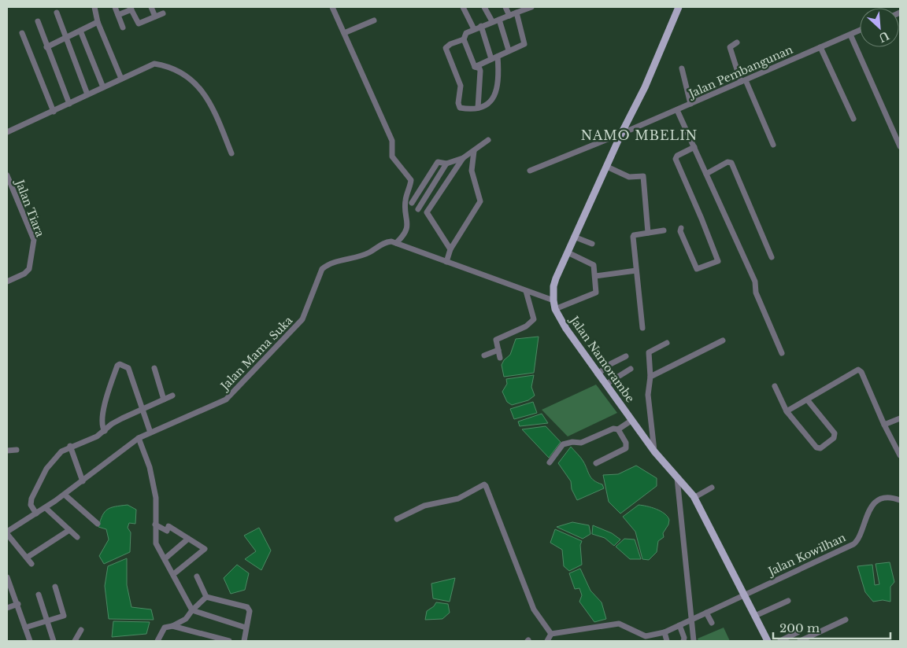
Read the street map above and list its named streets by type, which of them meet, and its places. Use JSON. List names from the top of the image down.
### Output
{
  "streets": {
    "main road": ["Jalan Namorambe"],
    "street": [
      "Jalan Pembangunan",
      "Jalan Tiara",
      "Jalan Mama Suka",
      "Jalan Kowilhan"
    ]
  },
  "crossings": [
    ["Jalan Pembangunan", "Jalan Namorambe"],
    ["Jalan Namorambe", "Jalan Kowilhan"]
  ],
  "districts": ["NAMO MBELIN"],
  "scale_bar": "200 m",
  "north": "bottom right"
}
